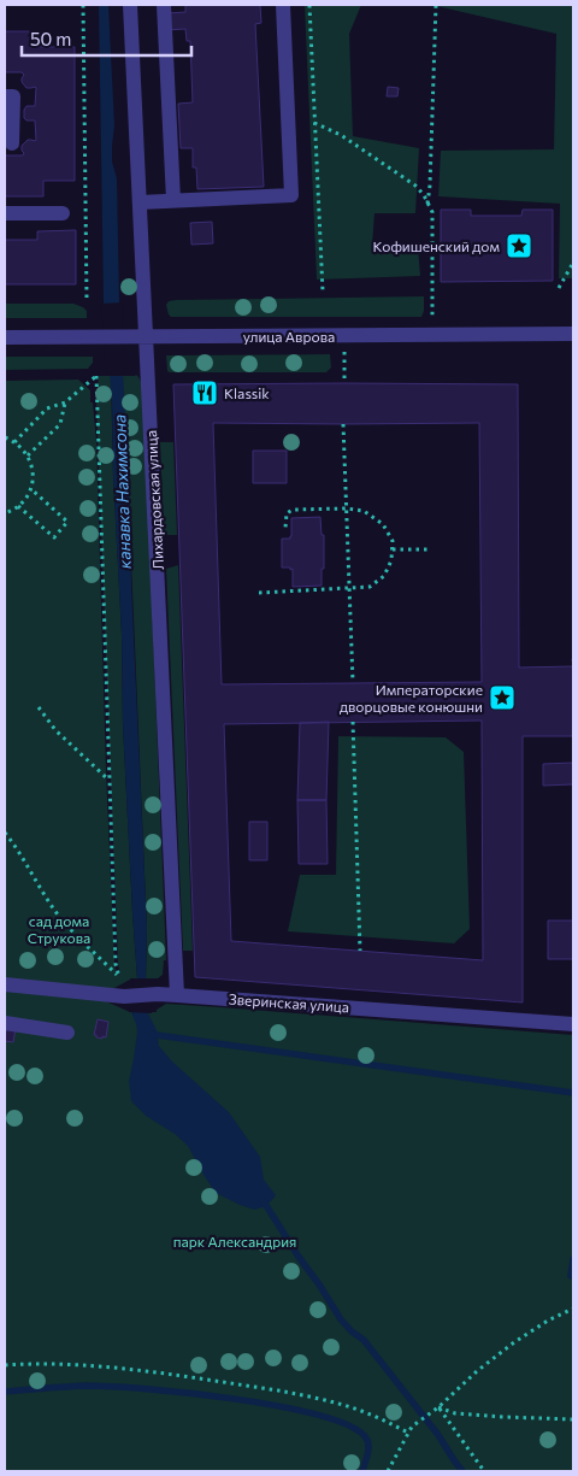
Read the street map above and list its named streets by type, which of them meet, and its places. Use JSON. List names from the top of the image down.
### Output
{
  "streets": {
    "street": ["улица Аврова", "Лихардовская улица", "Зверинская улица"]
  },
  "crossings": [
    ["улица Аврова", "Лихардовская улица"],
    ["Лихардовская улица", "Зверинская улица"]
  ],
  "water": ["канавка Нахимсона"],
  "parks": ["сад дома Струкова", "парк Александрия"],
  "places": {
    "place": ["Кофишенский дом", "Императорские дворцовые конюшни"],
    "restaurant": ["Klassik"]
  },
  "scale_bar": "50 m"
}
